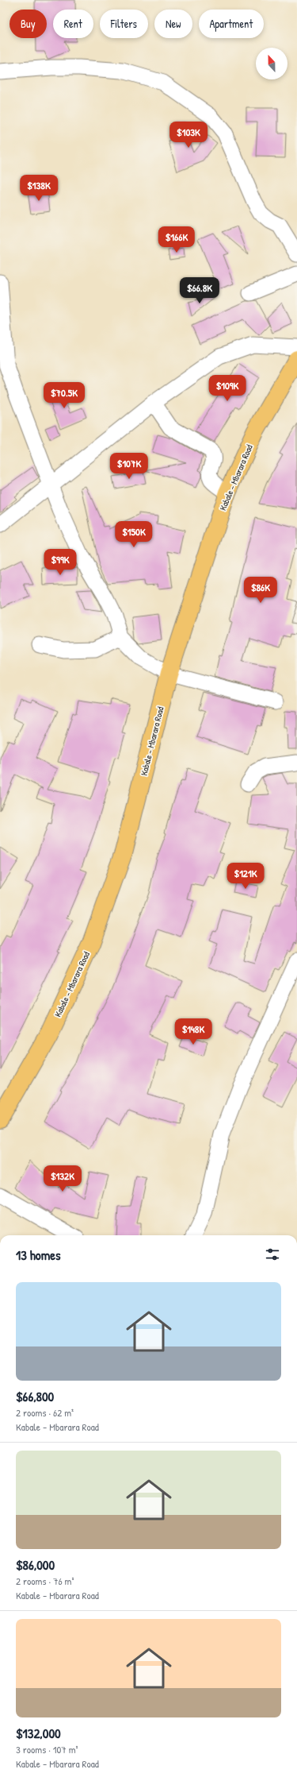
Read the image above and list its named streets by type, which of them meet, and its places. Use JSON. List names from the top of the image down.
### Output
{
  "streets": {
    "main road": ["Kabale - Mbarara Road"]
  },
  "north": "top",
  "page": {
    "chip": [
      "Buy",
      "Rent",
      "Filters",
      "New",
      "Apartment"
    ],
    "price": [
      "$103K",
      "$138K",
      "$166K",
      "$66.8K",
      "$109K",
      "$70.5K",
      "$107K",
      "$150K",
      "$99K",
      "$86K",
      "$121K",
      "$148K",
      "$132K"
    ],
    "heading": "13 homes",
    "list": [
      {
        "name": "$66,800",
        "note": "2 rooms · 62 m² · Kabale - Mbarara Road"
      },
      {
        "name": "$86,000",
        "note": "2 rooms · 76 m² · Kabale - Mbarara Road"
      },
      {
        "name": "$132,000",
        "note": "3 rooms · 107 m² · Kabale - Mbarara Road"
      }
    ]
  }
}
